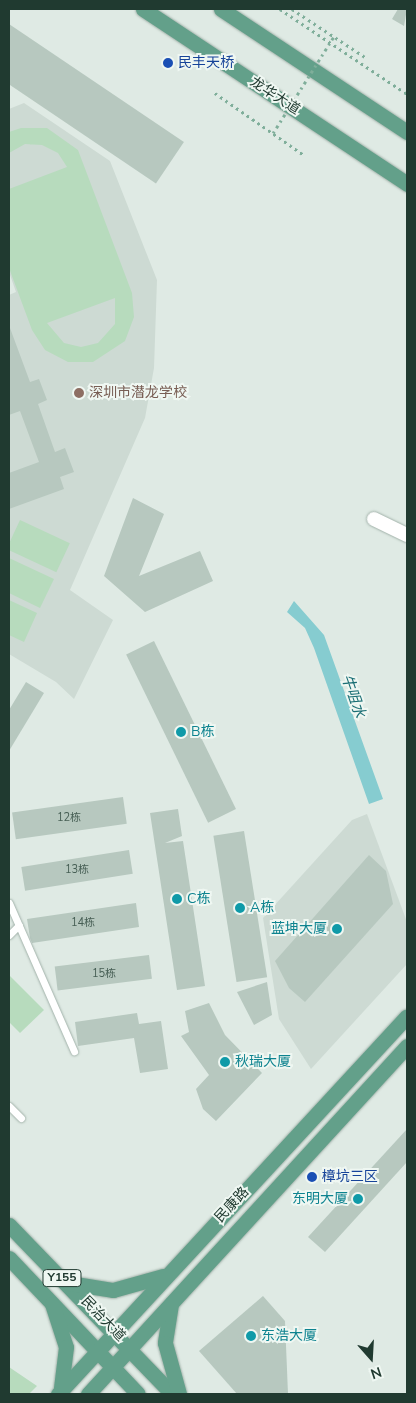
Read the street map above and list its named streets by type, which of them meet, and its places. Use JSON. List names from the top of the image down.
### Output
{
  "streets": {
    "main road": [
      "龙华大道",
      "民康路",
      "Y155",
      "民治大道"
    ]
  },
  "crossings": [
    ["民康路", "民治大道"]
  ],
  "water": ["牛咀水"],
  "places": [
    "民丰天桥",
    "深圳市潜龙学校",
    "B栋",
    "C栋",
    "A栋",
    "蓝坤大厦",
    "秋瑞大厦",
    "樟坑三区",
    "东明大厦",
    "东浩大厦"
  ],
  "house_numbers": [
    "12栋",
    "13栋",
    "14栋",
    "15栋"
  ],
  "north": "bottom"
}
